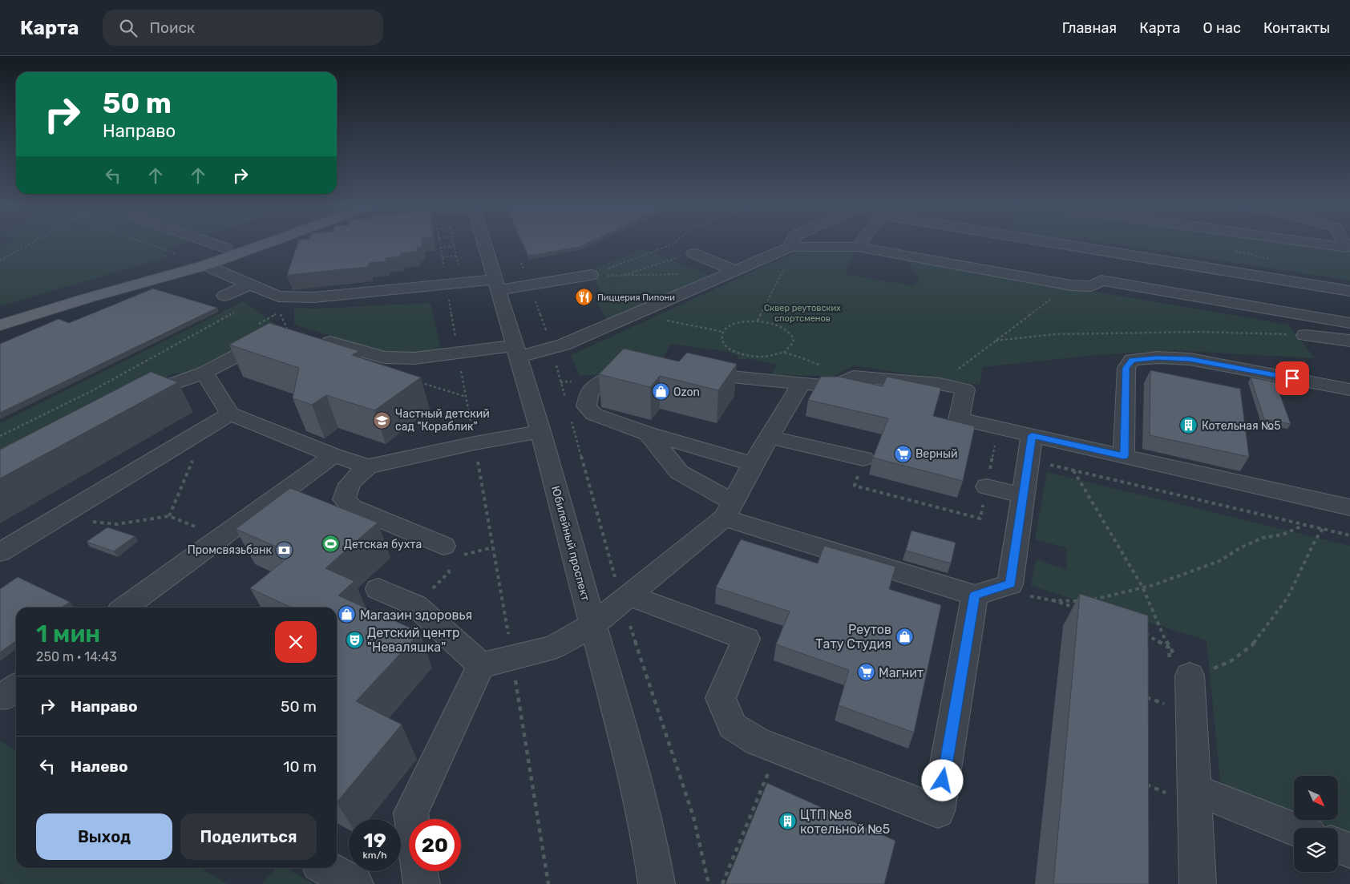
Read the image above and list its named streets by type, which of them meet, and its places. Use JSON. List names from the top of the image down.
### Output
{
  "streets": {
    "street": ["Юбилейный проспект"]
  },
  "parks": ["Сквер реутовских спортсменов"],
  "places": {
    "restaurant": ["Пиццерия Пипони"],
    "shop": ["Ozon", "Магазин здоровья", "Реутов Тату Студия"],
    "school or university": ["Частный детский сад \"Кораблик\""],
    "building": ["Котельная №5", "ЦТП №8 котельной №5"],
    "supermarket": ["Верный", "Магнит"],
    "sports": ["Детская бухта"],
    "bank": ["Промсвязьбанк"],
    "theatre": ["Детский центр \"Неваляшка\""]
  },
  "north": "bottom right",
  "page": {
    "header": "Карта",
    "search": "Поиск",
    "nav": [
      "Главная",
      "Карта",
      "О нас",
      "Контакты"
    ],
    "turn": ["50 m", "Направо"],
    "heading": ["1 мин", "250 m · 14:43"],
    "list": [
      {
        "name": "Направо",
        "value": "50 m"
      },
      {
        "name": "Налево",
        "value": "10 m"
      }
    ],
    "buttons": ["Выход", "Поделиться"],
    "speed": "19 km/h",
    "limit": "20"
  }
}
